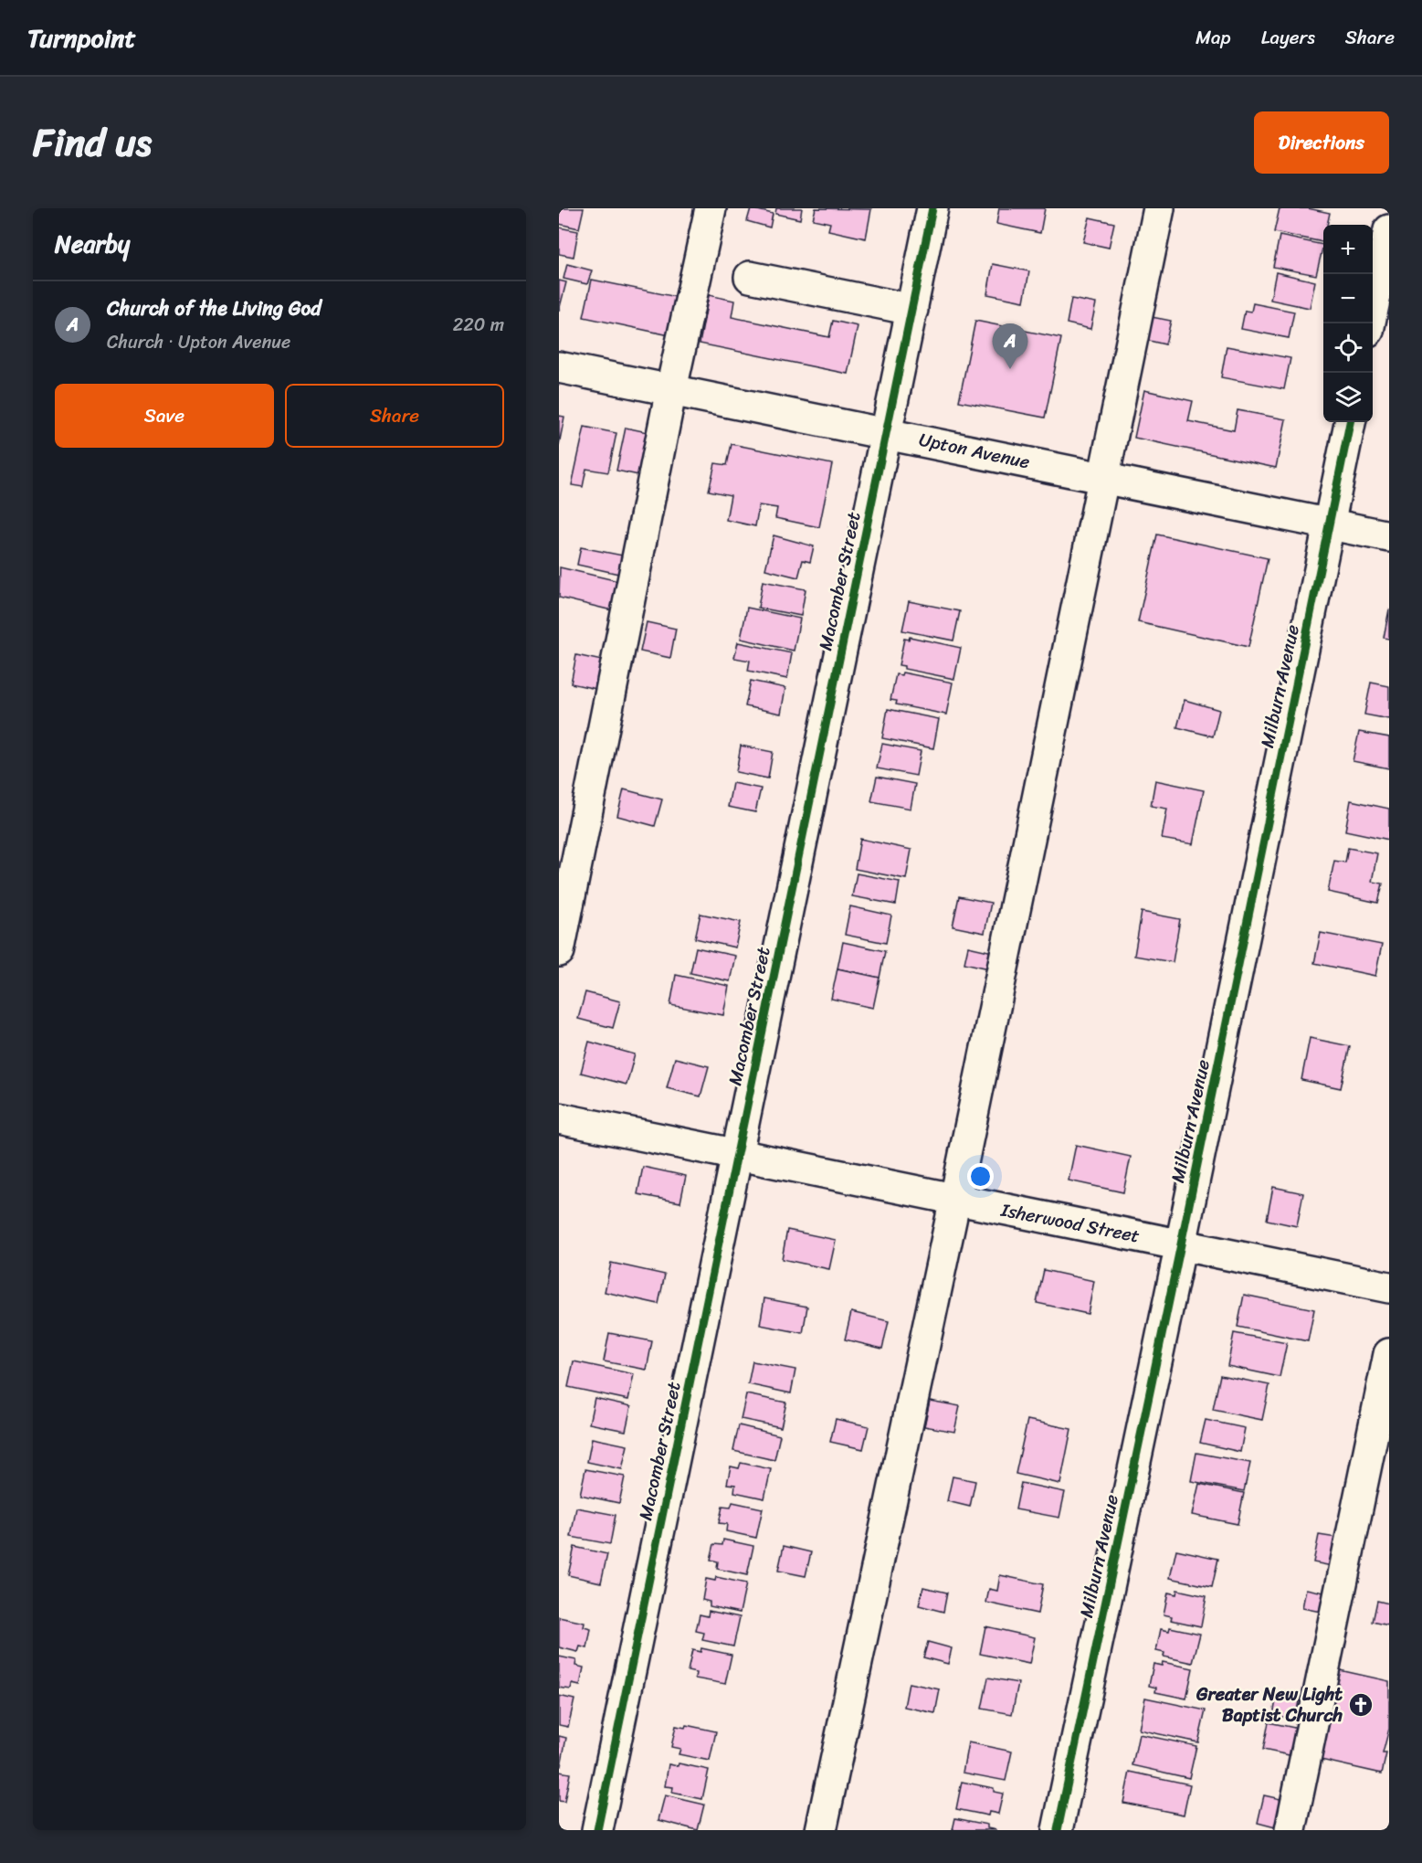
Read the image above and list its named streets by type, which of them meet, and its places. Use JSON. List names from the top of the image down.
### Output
{
  "streets": {
    "street": [
      "Upton Avenue",
      "Macomber Street",
      "Milburn Avenue",
      "Isherwood Street"
    ]
  },
  "crossings": [
    ["Upton Avenue", "Macomber Street"],
    ["Upton Avenue", "Milburn Avenue"],
    ["Macomber Street", "Isherwood Street"],
    ["Milburn Avenue", "Isherwood Street"]
  ],
  "places": {
    "church": ["Greater New Light Baptist Church"]
  },
  "page": {
    "header": "Turnpoint",
    "nav": ["Map", "Layers", "Share"],
    "title": "Find us",
    "buttons": [
      "Directions",
      ["Save", "Share"]
    ],
    "heading": "Nearby",
    "map_buttons": ["+", "−"],
    "list": [
      {
        "mark": "A",
        "name": "Church of the Living God",
        "note": "Church · Upton Avenue",
        "value": "220 m"
      }
    ],
    "pins": "A"
  }
}
